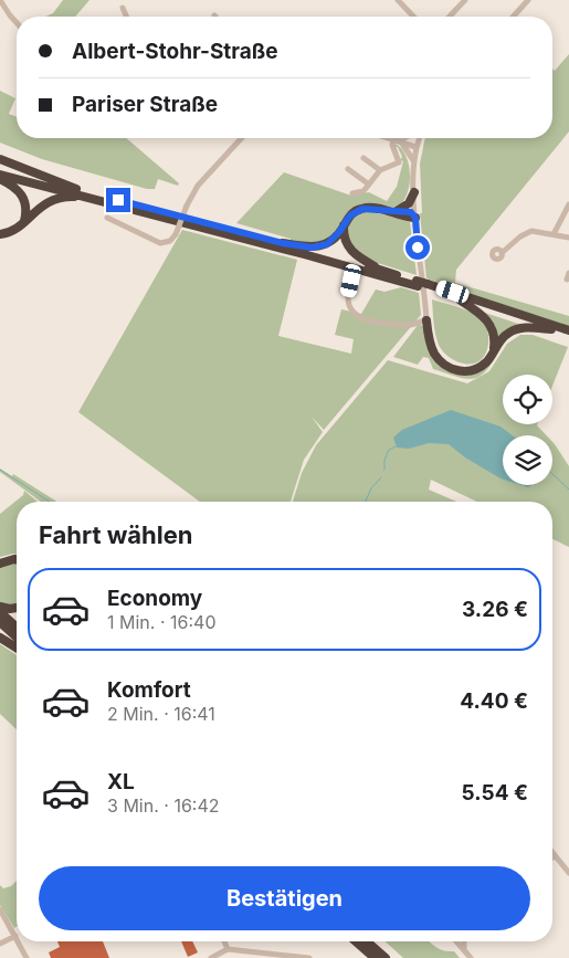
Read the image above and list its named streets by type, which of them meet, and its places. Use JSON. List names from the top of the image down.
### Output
{
  "page": {
    "banner": ["Albert-Stohr-Straße", "Pariser Straße"],
    "heading": "Fahrt wählen",
    "list": [
      {
        "name": "Economy",
        "note": "1 Min. · 16:40",
        "value": "3.26 €"
      },
      {
        "name": "Komfort",
        "note": "2 Min. · 16:41",
        "value": "4.40 €"
      },
      {
        "name": "XL",
        "note": "3 Min. · 16:42",
        "value": "5.54 €"
      }
    ],
    "buttons": "Bestätigen"
  }
}
